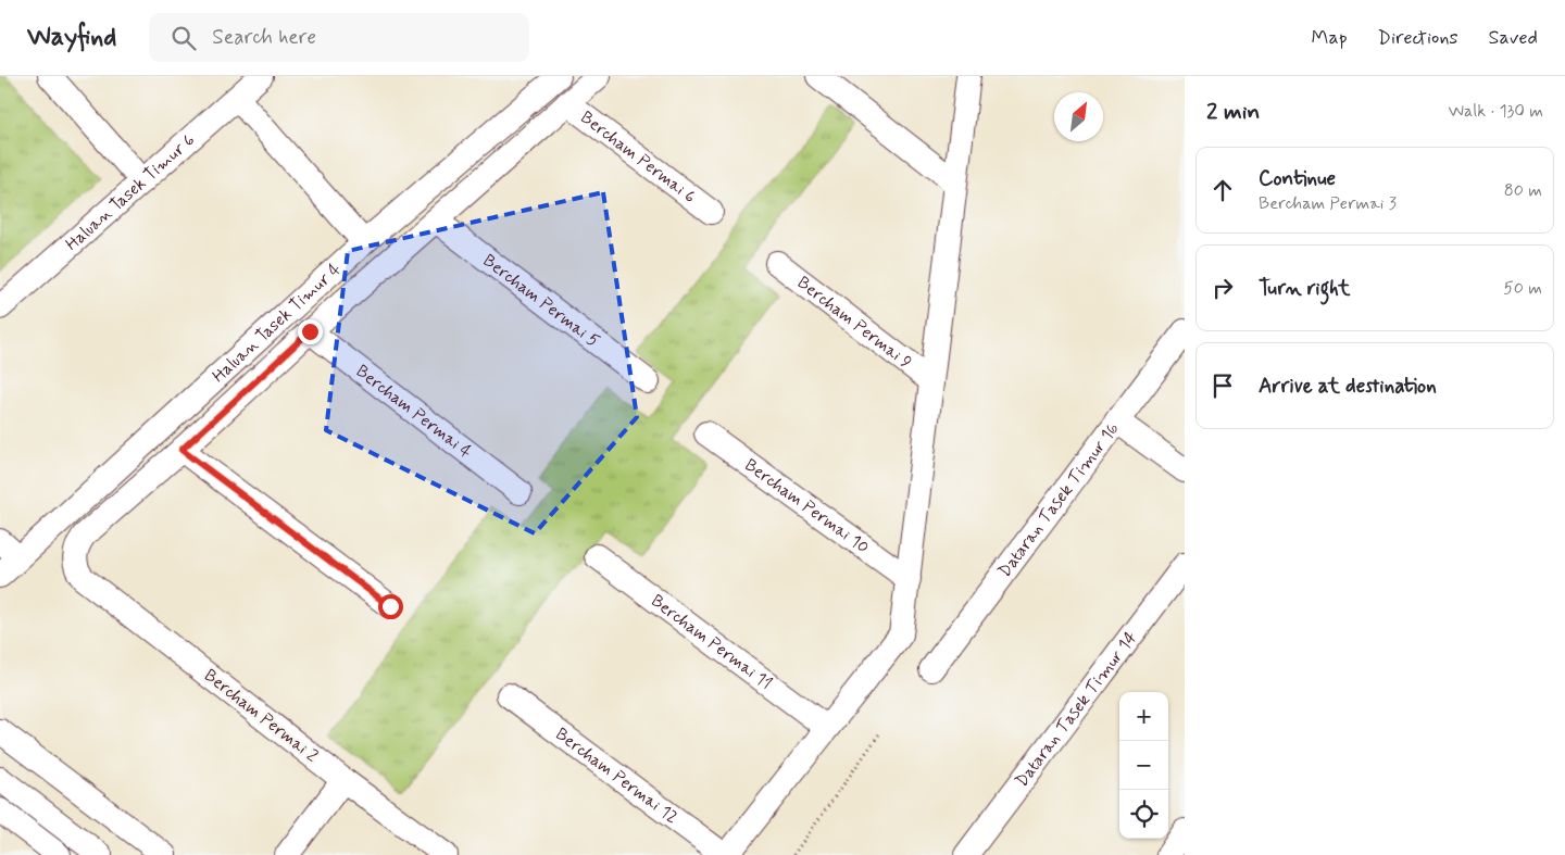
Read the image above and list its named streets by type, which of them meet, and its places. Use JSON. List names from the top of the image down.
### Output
{
  "streets": {
    "street": [
      "Bercham Permai 6",
      "Haluan Tasek Timur 6",
      "Bercham Permai 5",
      "Haluan Tasek Timur 4",
      "Bercham Permai 9",
      "Bercham Permai 4",
      "Dataran Tasek Timur 16",
      "Bercham Permai 10",
      "Bercham Permai 11",
      "Dataran Tasek Timur 14",
      "Bercham Permai 2",
      "Bercham Permai 12"
    ]
  },
  "north": "top right",
  "page": {
    "header": "Wayfind",
    "search": "Search here",
    "nav": ["Map", "Directions", "Saved"],
    "heading": ["2 min", "Walk · 130 m"],
    "list": [
      ["Continue", "Bercham Permai 3", "80 m"],
      ["Turn right", "50 m"],
      "Arrive at destination"
    ],
    "map_buttons": ["+", "−"]
  }
}
